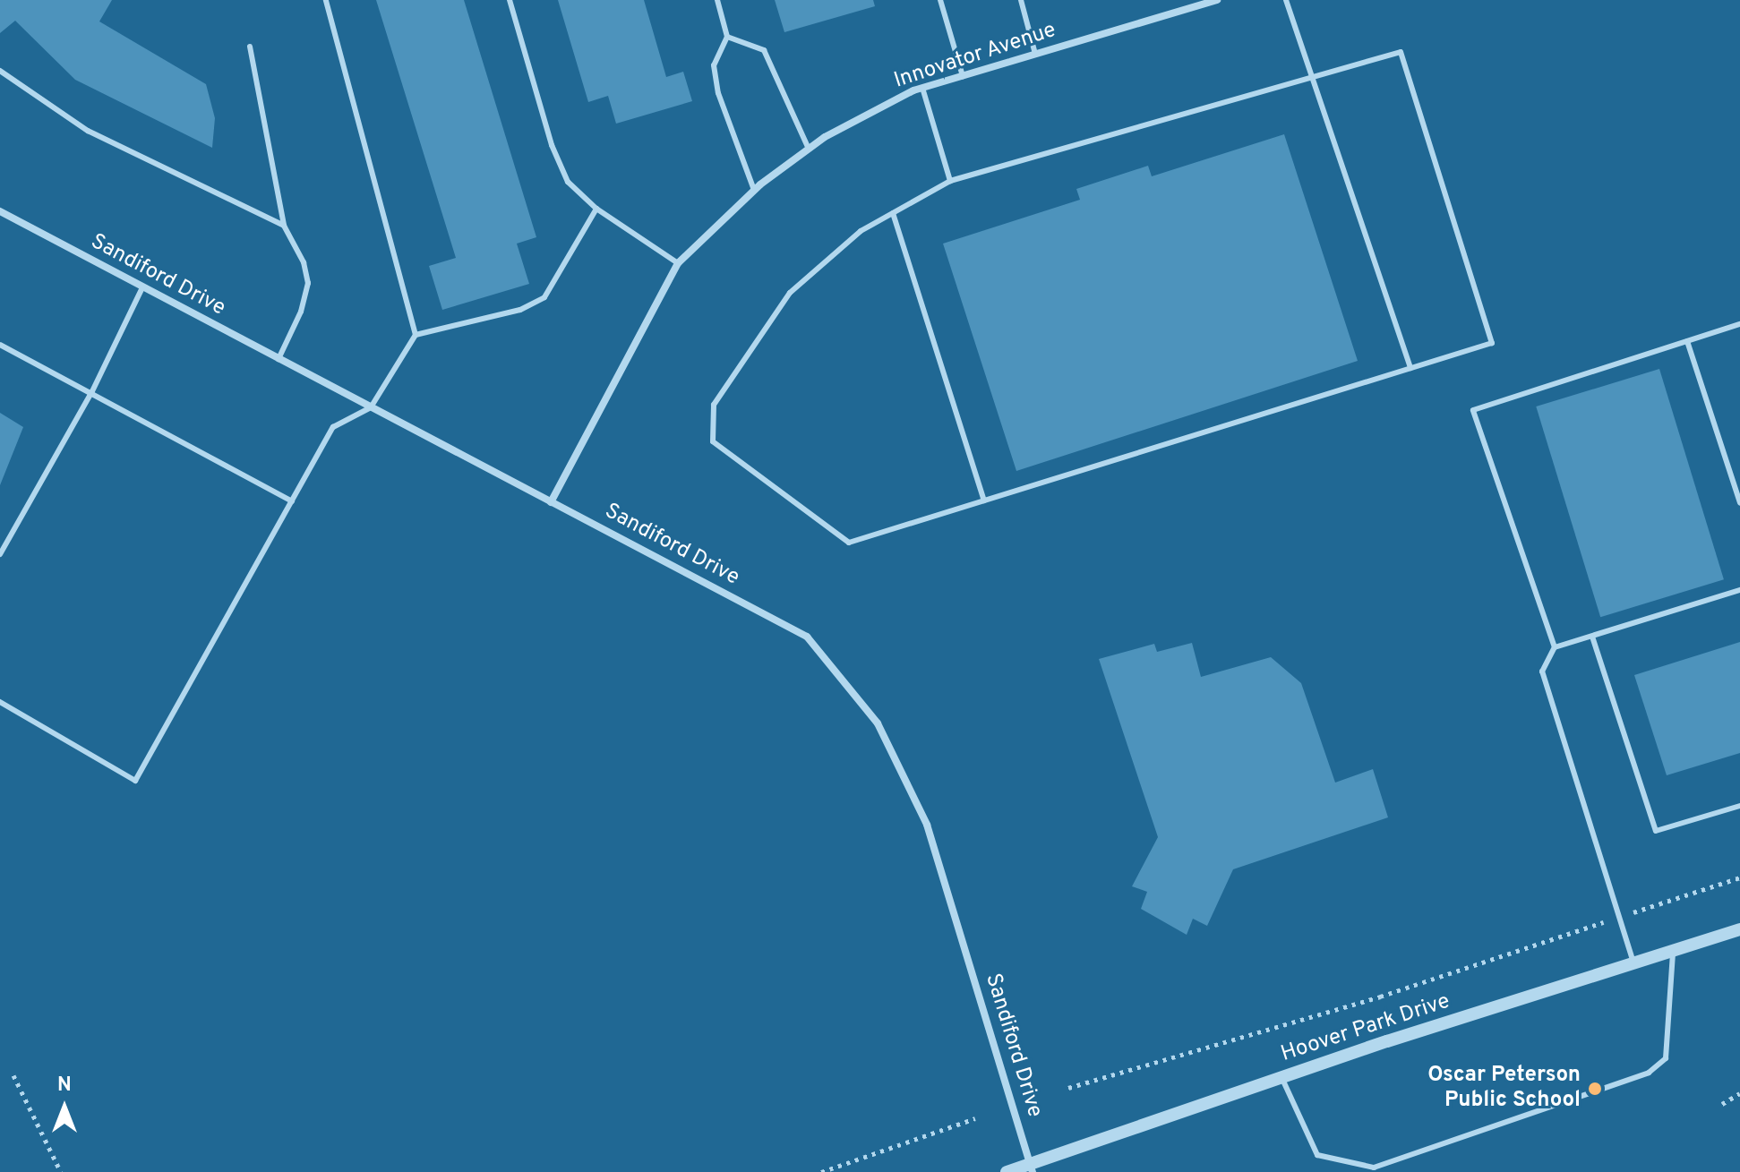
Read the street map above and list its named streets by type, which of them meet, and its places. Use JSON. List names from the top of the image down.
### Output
{
  "streets": {
    "street": ["Innovator Avenue", "Sandiford Drive", "Hoover Park Drive"]
  },
  "crossings": [
    ["Innovator Avenue", "Sandiford Drive"],
    ["Sandiford Drive", "Hoover Park Drive"]
  ],
  "places": ["Oscar Peterson Public School"],
  "north": "top"
}
